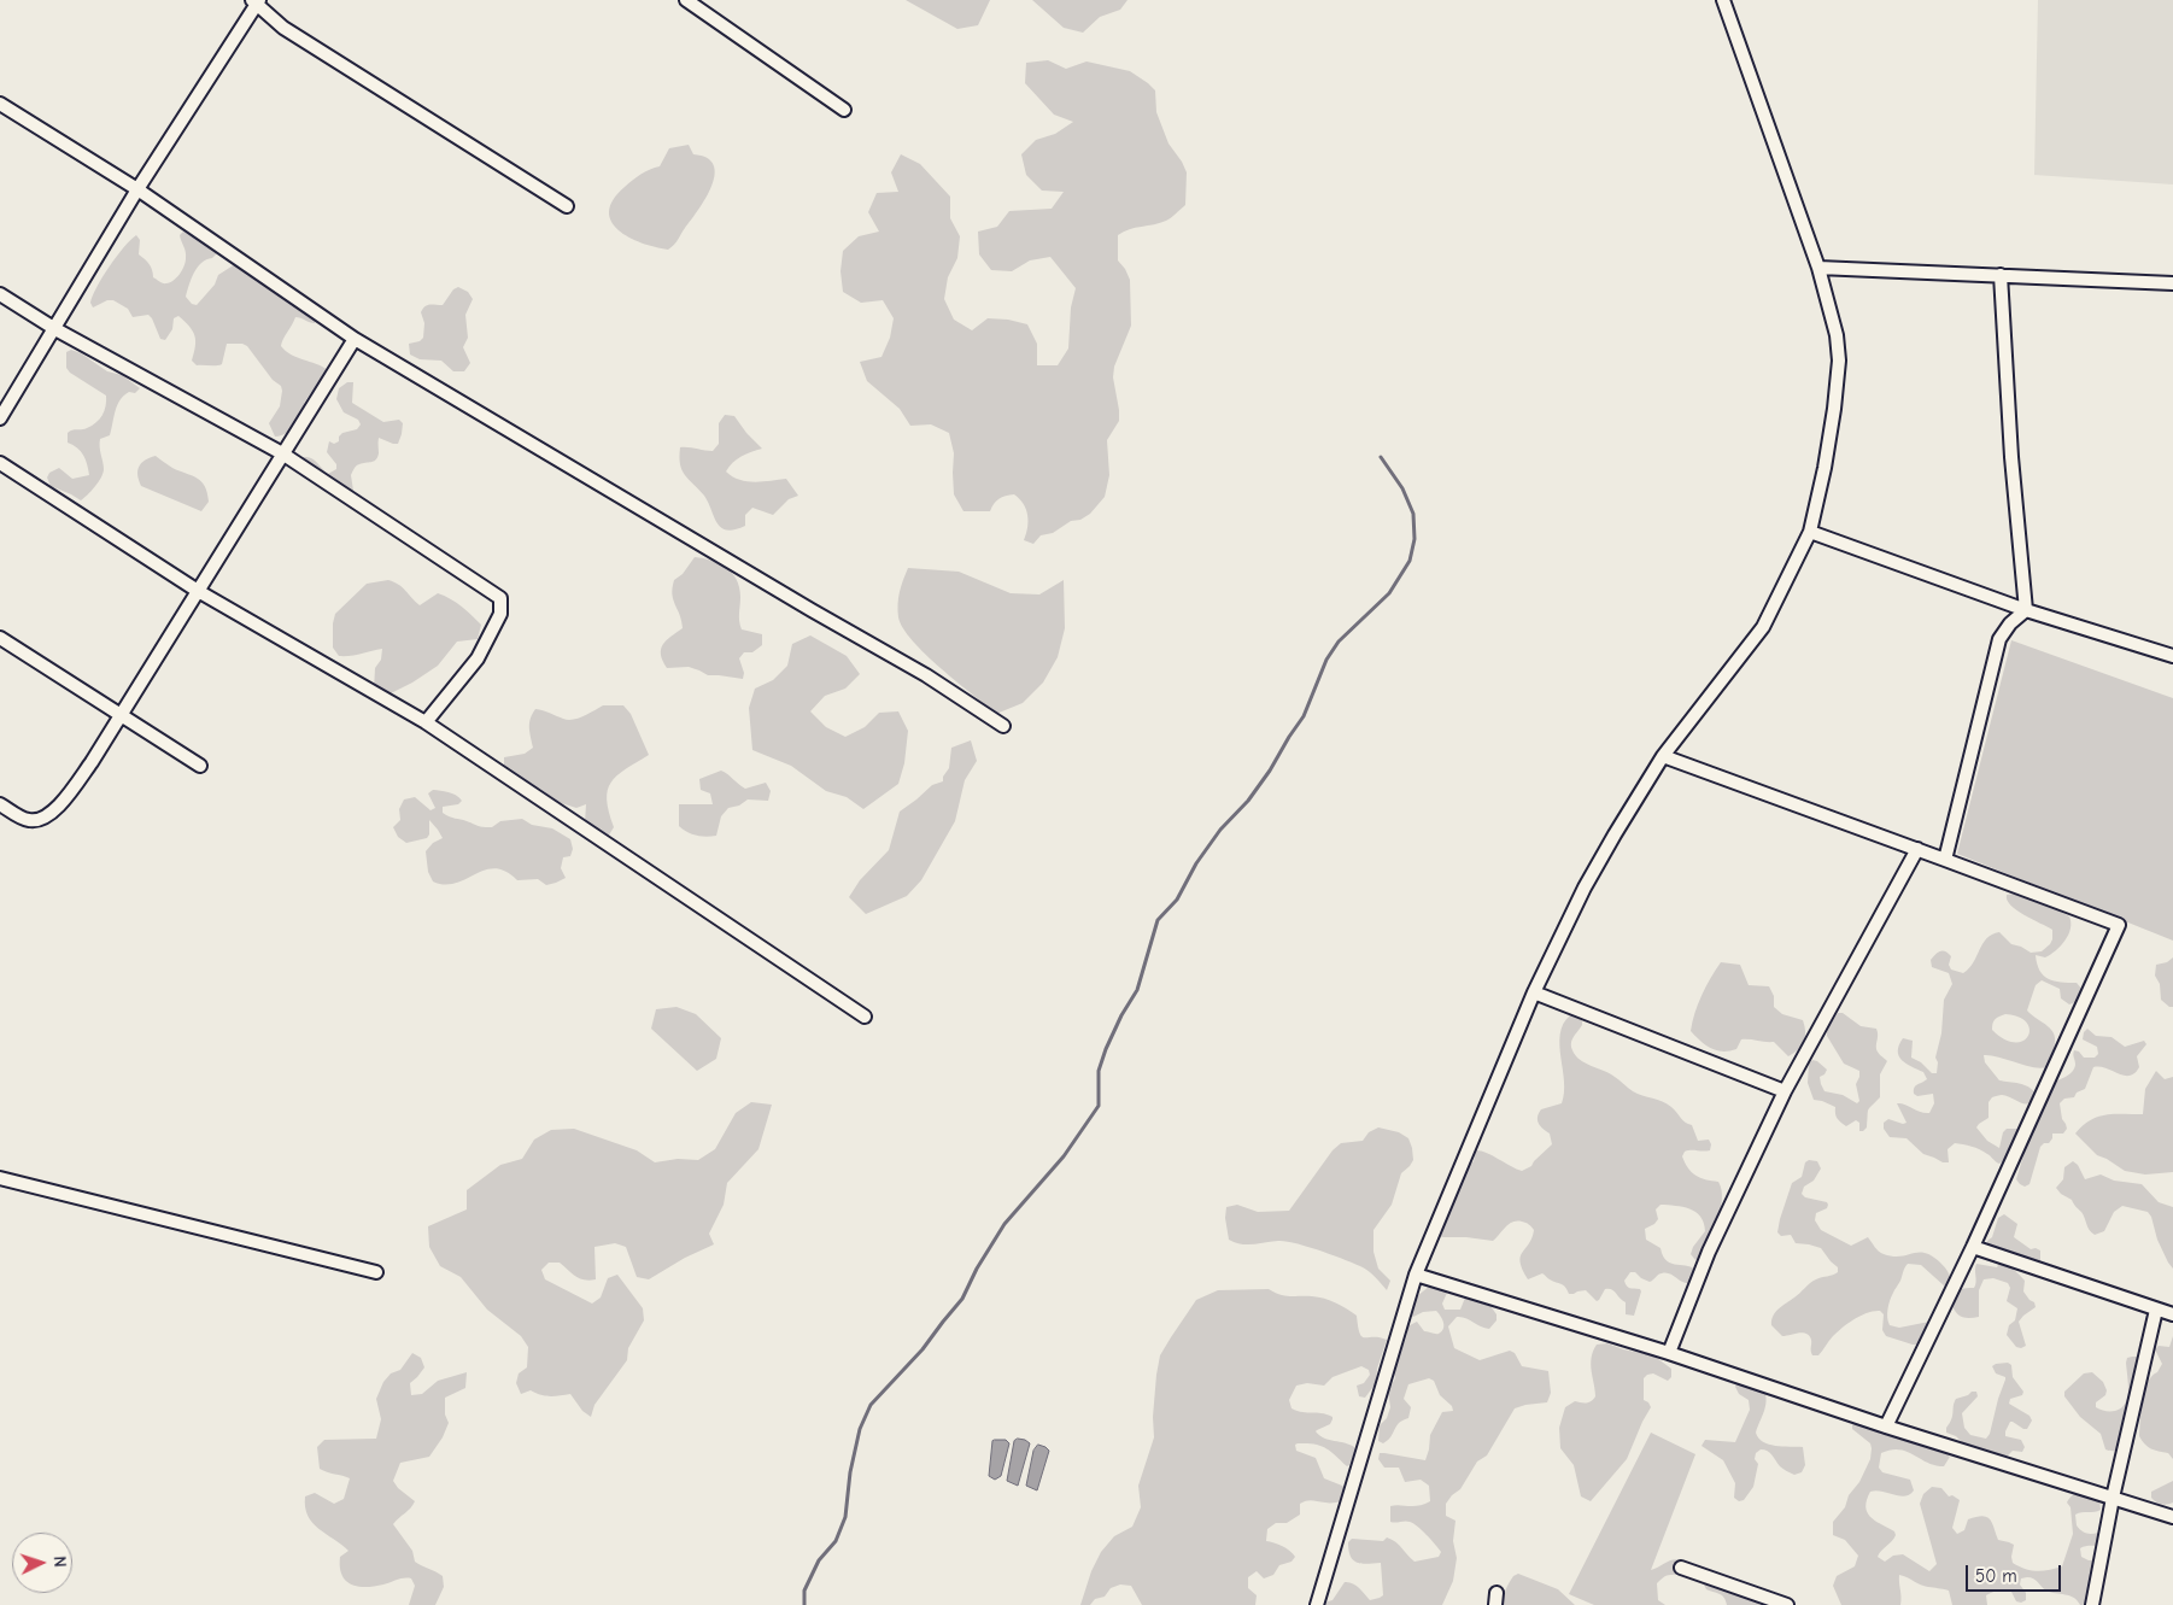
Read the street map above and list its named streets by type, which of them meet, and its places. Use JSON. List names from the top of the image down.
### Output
{
  "scale_bar": "50 m",
  "north": "right"
}
